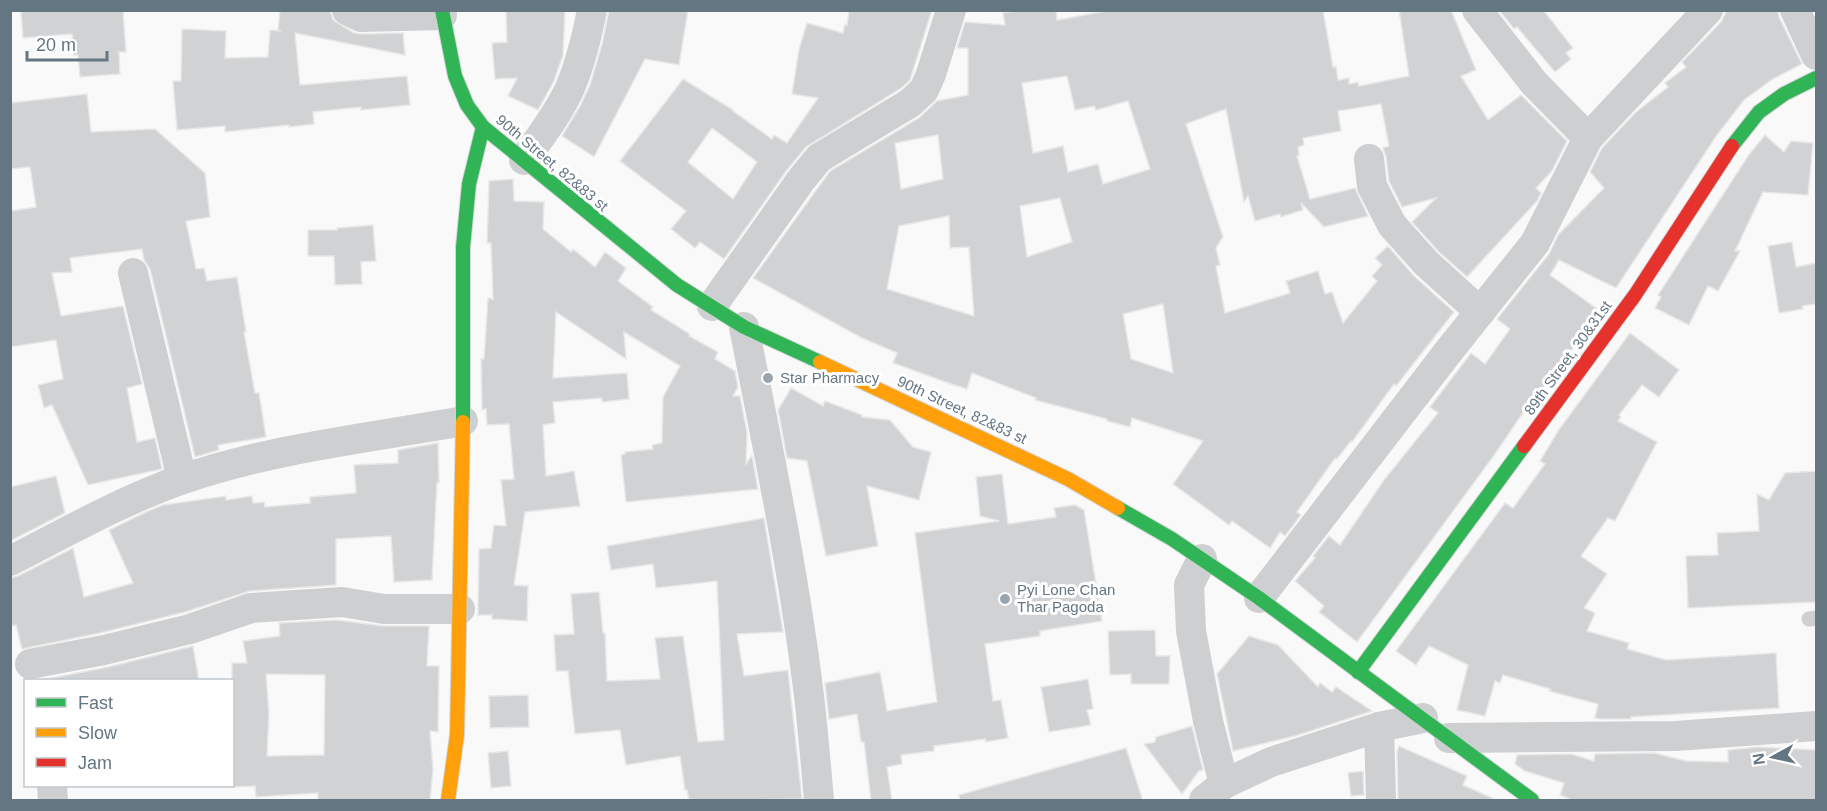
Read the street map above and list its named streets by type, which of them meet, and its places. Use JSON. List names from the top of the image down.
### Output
{
  "streets": {
    "street": ["90th Street, 82&83 st", "89th Street, 30&31st"]
  },
  "crossings": [
    ["90th Street, 82&83 st", "89th Street, 30&31st"]
  ],
  "places": ["Star Pharmacy", "Pyi Lone Chan Thar Pagoda"],
  "legend": ["Fast", "Slow", "Jam"],
  "scale_bar": "20 m",
  "north": "left"
}
